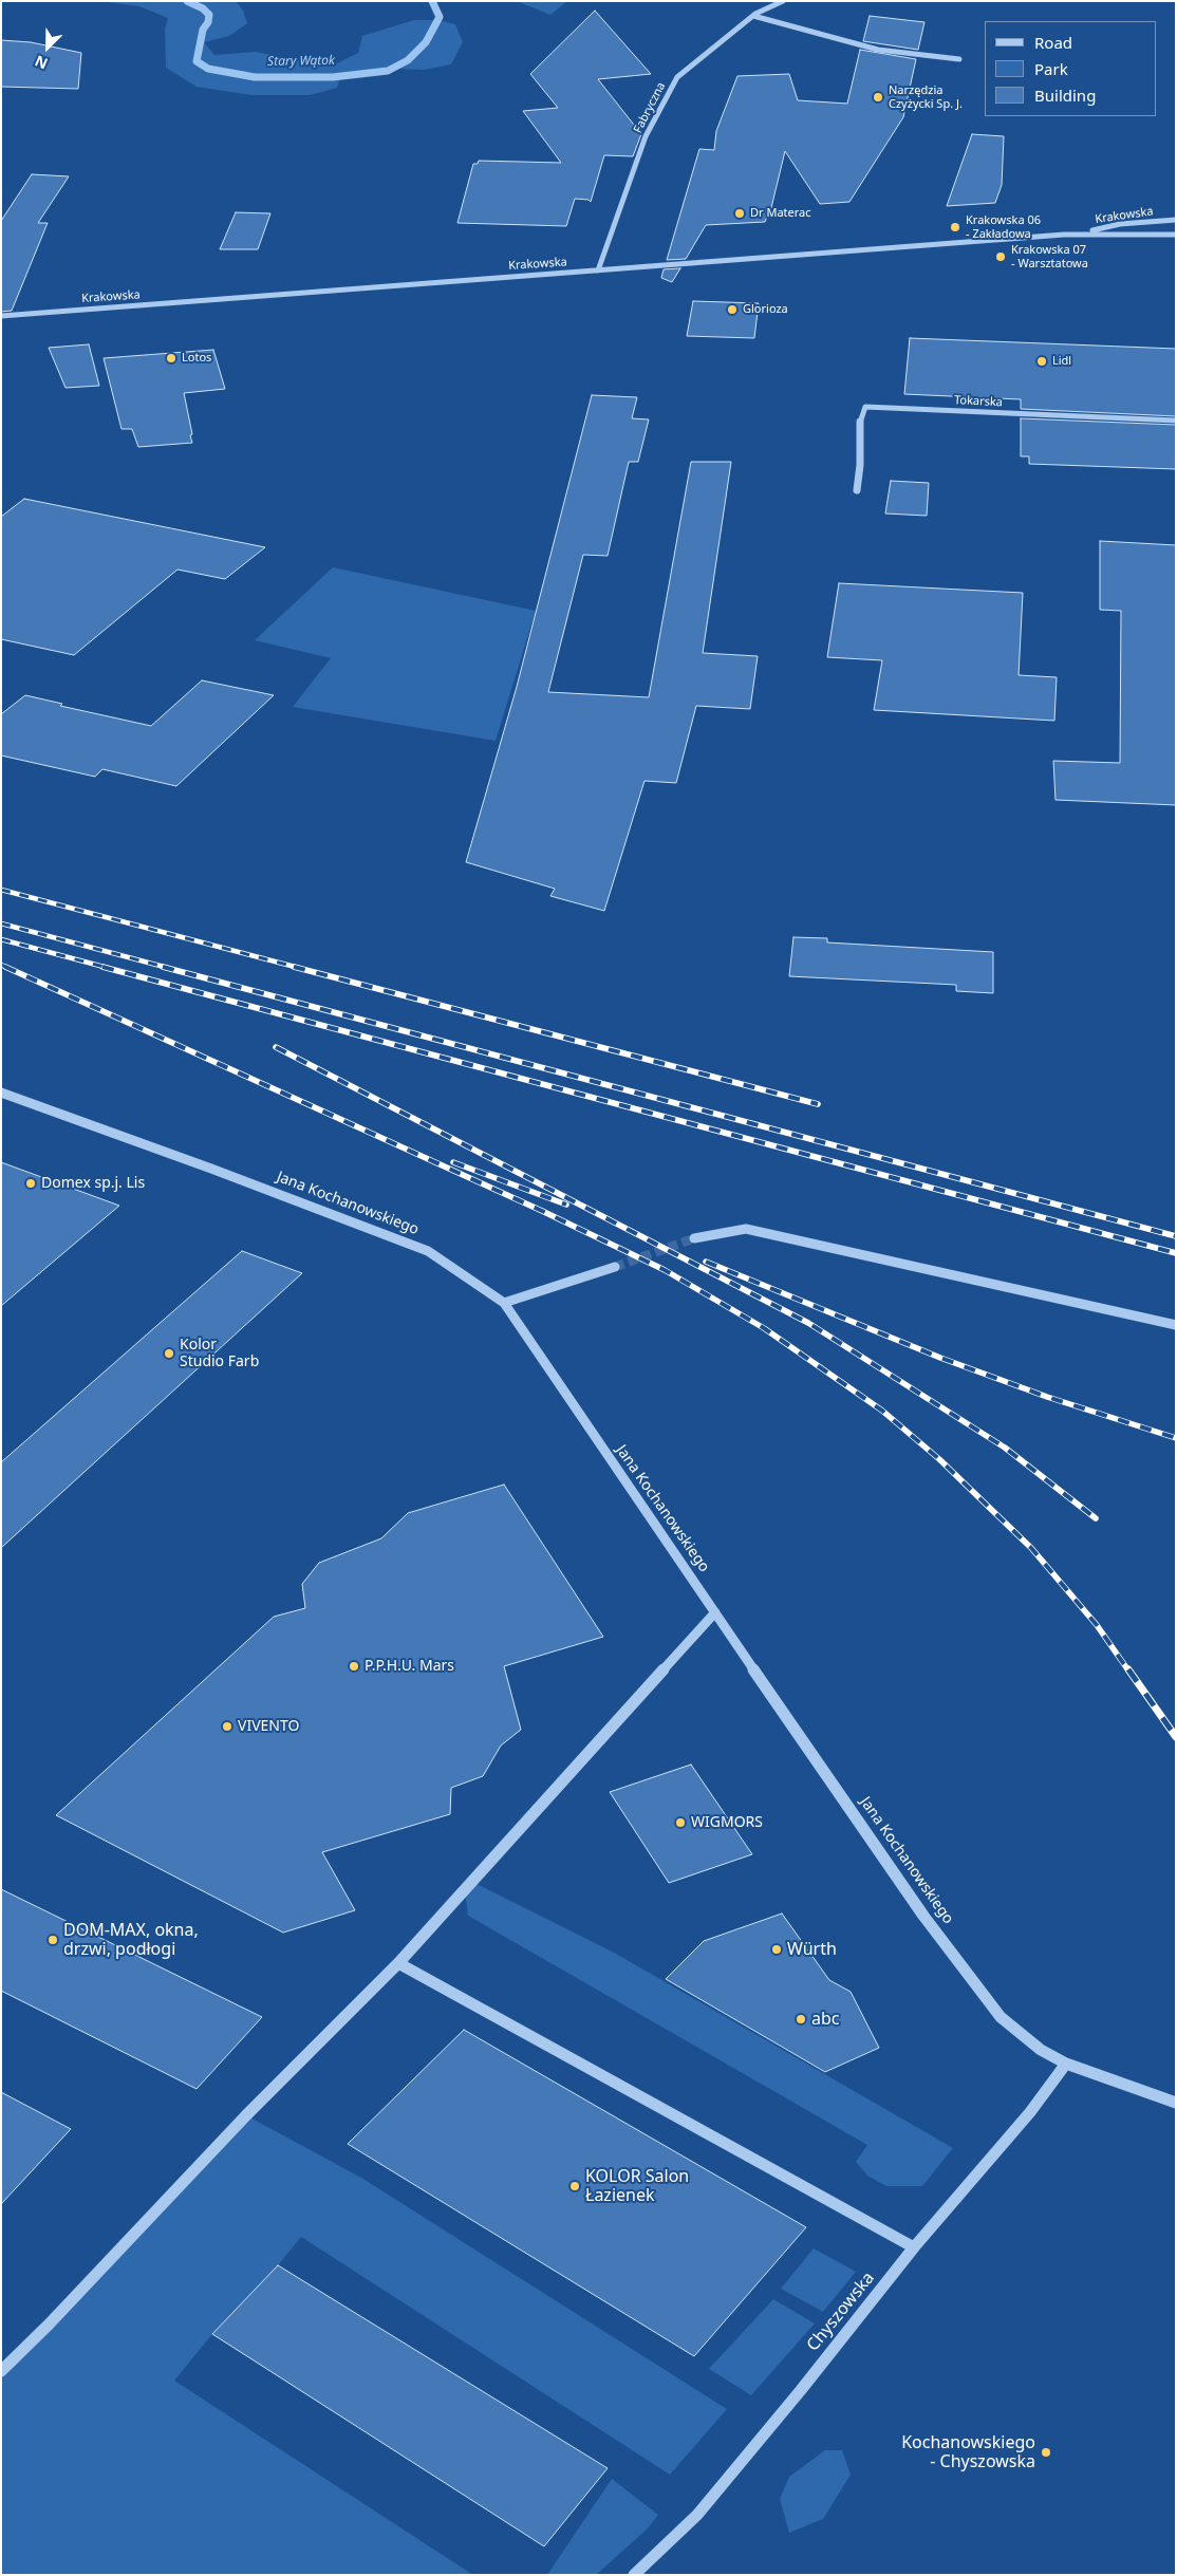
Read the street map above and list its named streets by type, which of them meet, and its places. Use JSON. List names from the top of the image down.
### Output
{
  "streets": {
    "street": [
      "Fabryczna",
      "Krakowska",
      "Tokarska",
      "Jana Kochanowskiego",
      "Chyszowska"
    ]
  },
  "crossings": [
    ["Fabryczna", "Krakowska"],
    ["Jana Kochanowskiego", "Chyszowska"]
  ],
  "water": ["Stary Wątok"],
  "places": [
    "Narzędzia Czyżycki Sp. J.",
    "Dr Materac",
    "Krakowska 06 - Zakładowa",
    "Krakowska 07 - Warsztatowa",
    "Glorioza",
    "Lotos",
    "Lidl",
    "Domex sp.j. Lis",
    "Kolor Studio Farb",
    "P.P.H.U. Mars",
    "VIVENTO",
    "WIGMORS",
    "DOM-MAX, okna, drzwi, podłogi",
    "Würth",
    "abc",
    "KOLOR Salon Łazienek",
    "Kochanowskiego - Chyszowska"
  ],
  "legend": ["Road", "Park", "Building"],
  "north": "bottom left"
}
